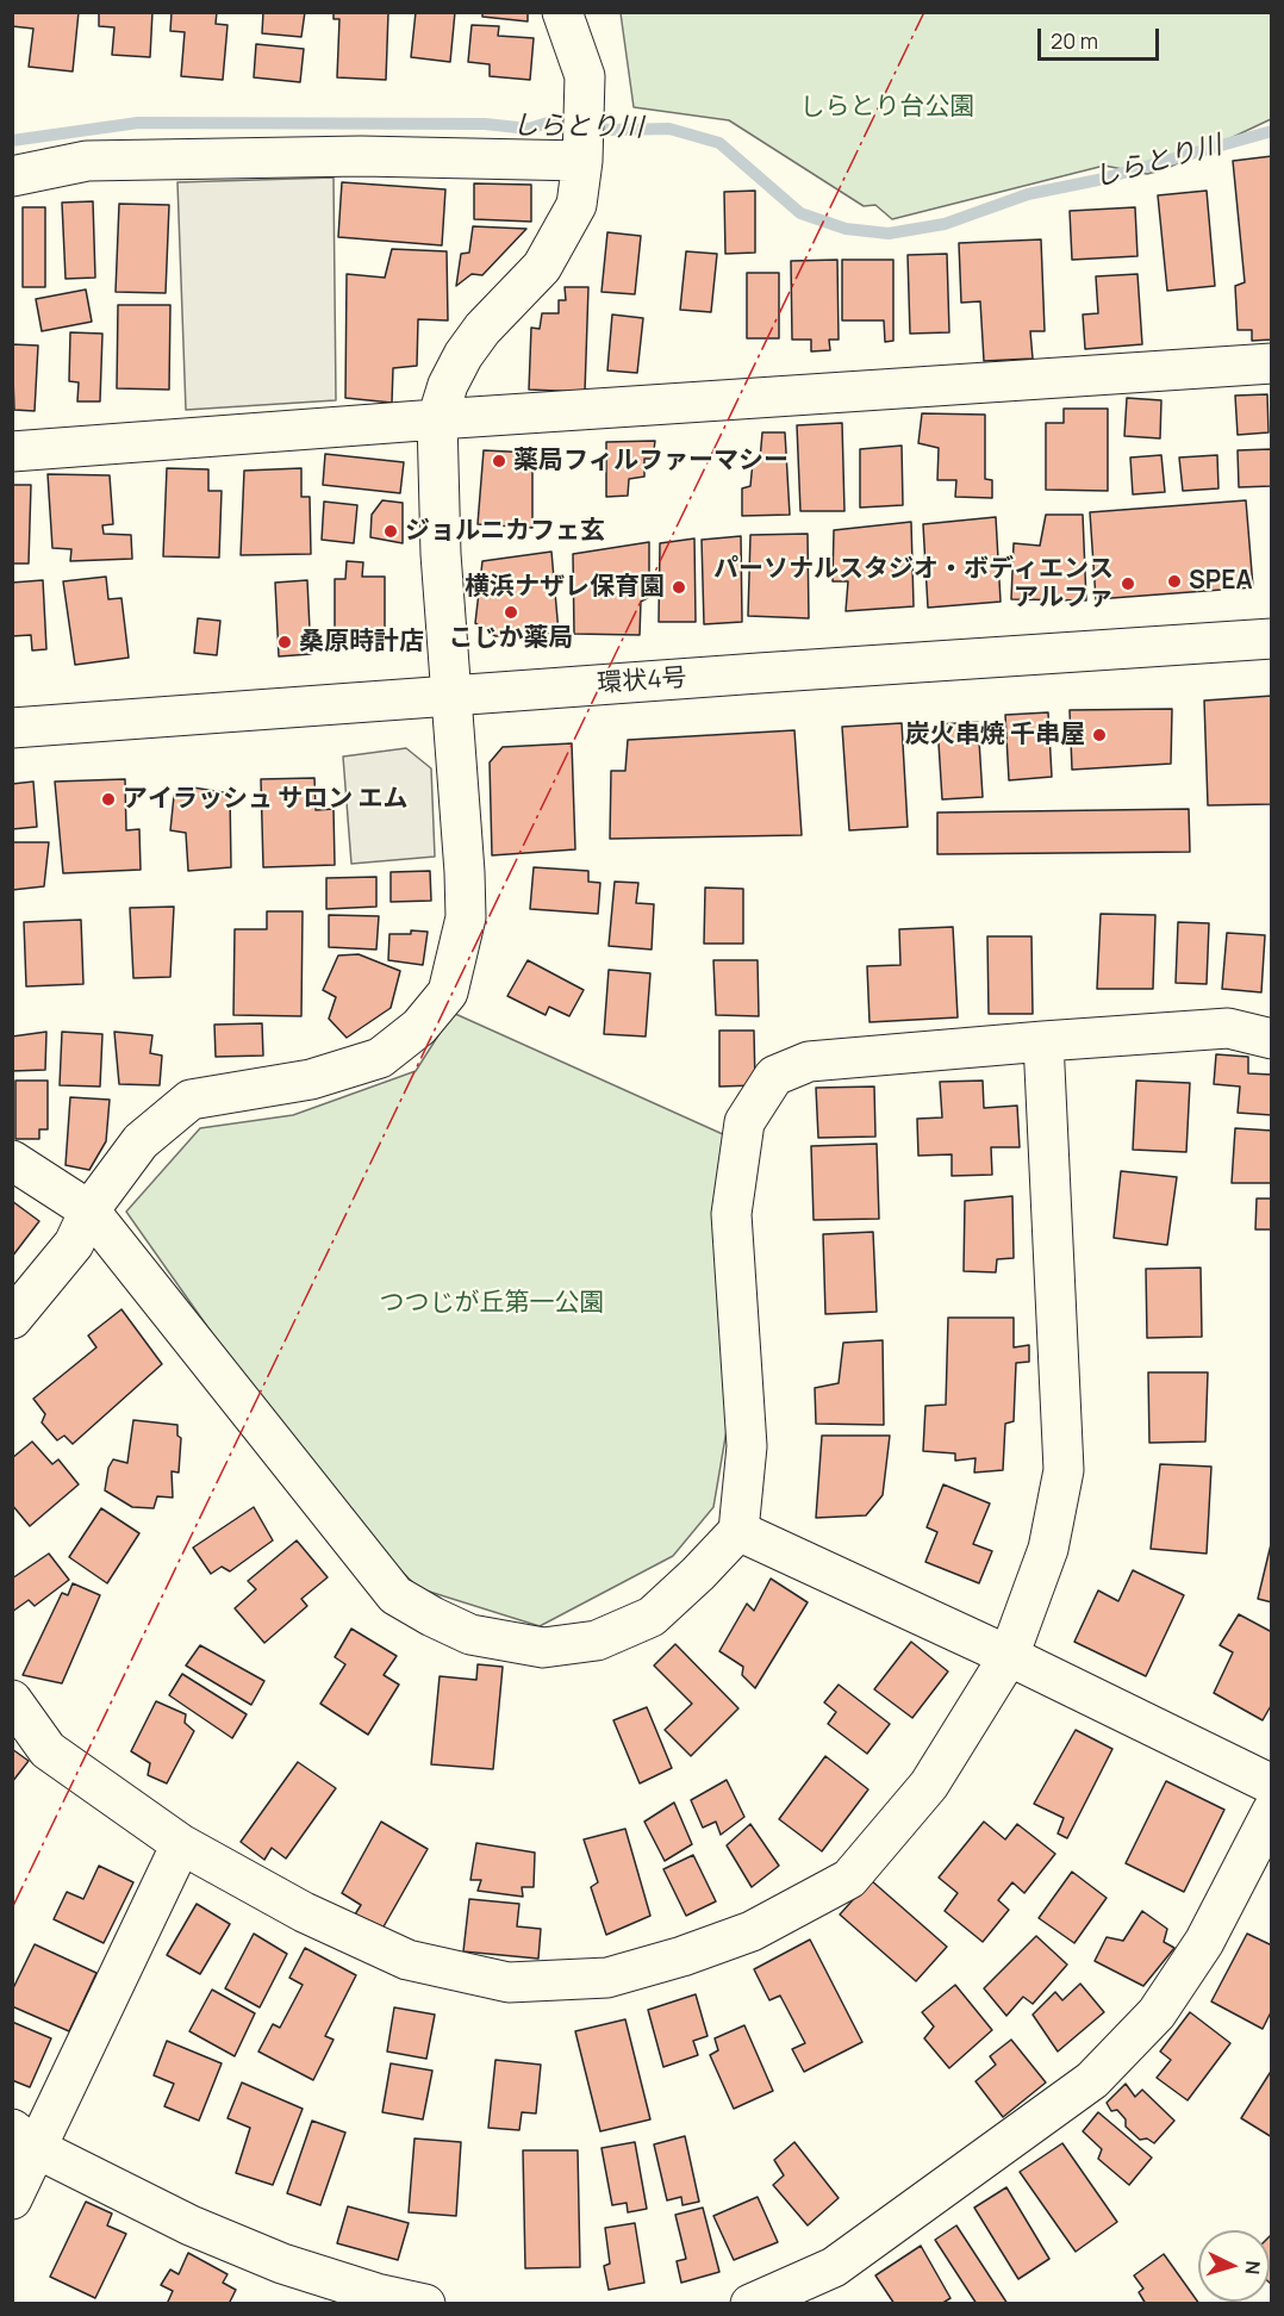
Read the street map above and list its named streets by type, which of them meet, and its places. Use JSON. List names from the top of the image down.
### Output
{
  "streets": {
    "street": ["環状4号"]
  },
  "water": ["しらとり川"],
  "parks": ["しらとり台公園", "つつじが丘第一公園"],
  "places": [
    "薬局フィルファーマシー",
    "ジョルニカフェ玄",
    "SPEA",
    "パーソナルスタジオ・ボディエンス アルファ",
    "横浜ナザレ保育園",
    "こじか薬局",
    "桑原時計店",
    "炭火串焼 千串屋",
    "アイラッシュ サロン エム"
  ],
  "scale_bar": "20 m",
  "north": "right"
}
